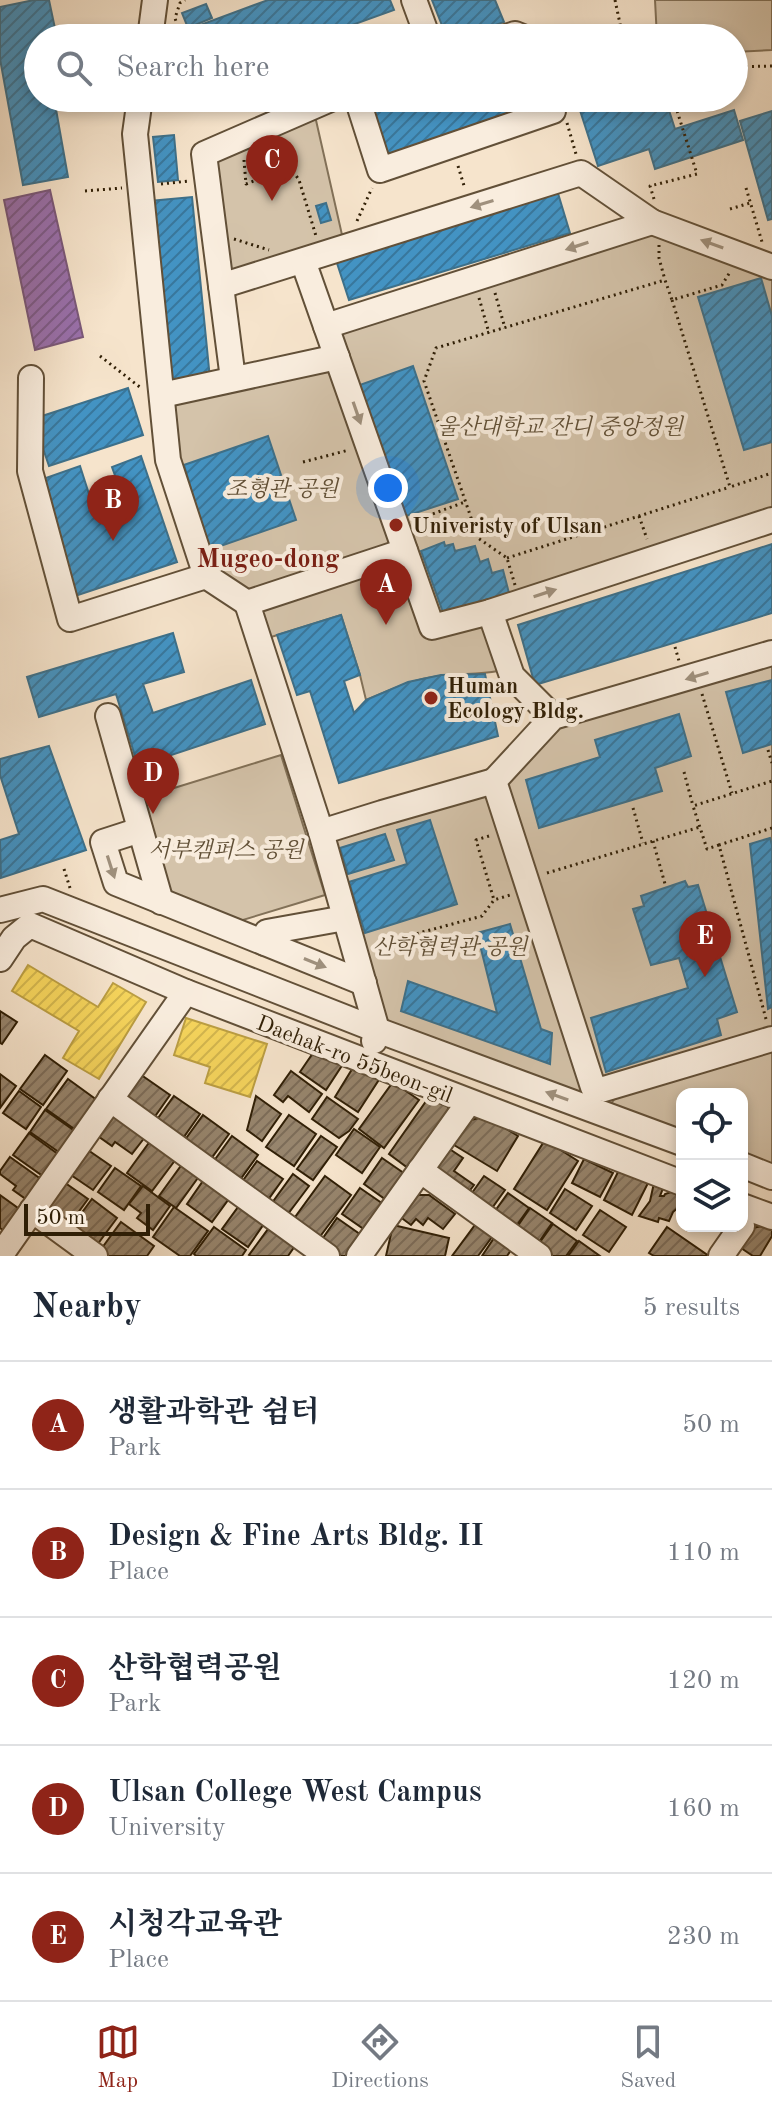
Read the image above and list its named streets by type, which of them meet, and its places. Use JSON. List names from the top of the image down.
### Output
{
  "streets": {
    "street": ["Daehak-ro 55beon-gil"]
  },
  "districts": ["Mugeo-dong"],
  "parks": [
    "울산대학교 잔디 중앙정원",
    "조형관 공원",
    "서부캠퍼스 공원",
    "산학협력관 공원"
  ],
  "places": ["Univeristy of Ulsan", "Human Ecology Bldg."],
  "scale_bar": "50 m",
  "page": {
    "search": "Search here",
    "pins": [
      "C",
      "B",
      "A",
      "D",
      "E"
    ],
    "scale": "50 m",
    "heading": ["Nearby", "5 results"],
    "list": [
      {
        "mark": "A",
        "name": "생활과학관 쉼터",
        "note": "Park",
        "value": "50 m"
      },
      {
        "mark": "B",
        "name": "Design & Fine Arts Bldg. II",
        "note": "Place",
        "value": "110 m"
      },
      {
        "mark": "C",
        "name": "산학협력공원",
        "note": "Park",
        "value": "120 m"
      },
      {
        "mark": "D",
        "name": "Ulsan College West Campus",
        "note": "University",
        "value": "160 m"
      },
      {
        "mark": "E",
        "name": "시청각교육관",
        "note": "Place",
        "value": "230 m"
      }
    ],
    "nav": ["Map", "Directions", "Saved"]
  }
}
